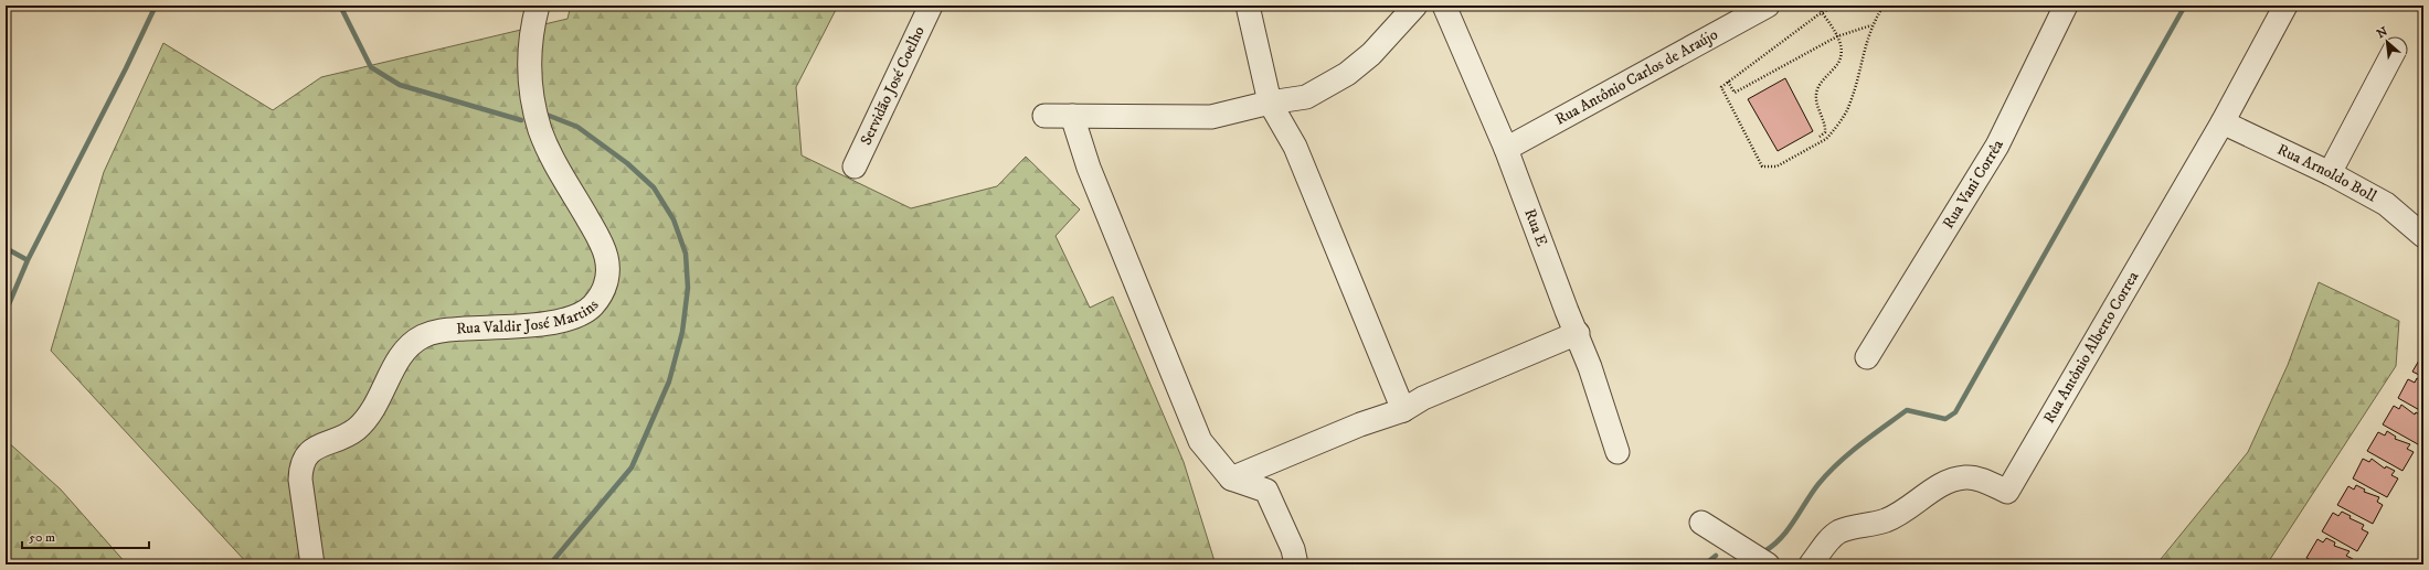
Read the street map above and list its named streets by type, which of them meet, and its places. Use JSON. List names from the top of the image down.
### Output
{
  "streets": {
    "street": [
      "Rua Antônio Carlos de Araújo",
      "Servidão José Coelho",
      "Rua Arnoldo Boll",
      "Rua Vani Corrêa",
      "Rua E",
      "Rua Valdir José Martins",
      "Rua Antônio Alberto Correa"
    ]
  },
  "crossings": [
    ["Rua Antônio Carlos de Araújo", "Rua E"],
    ["Rua Arnoldo Boll", "Rua Antônio Alberto Correa"]
  ],
  "scale_bar": "50 m",
  "north": "top left"
}
